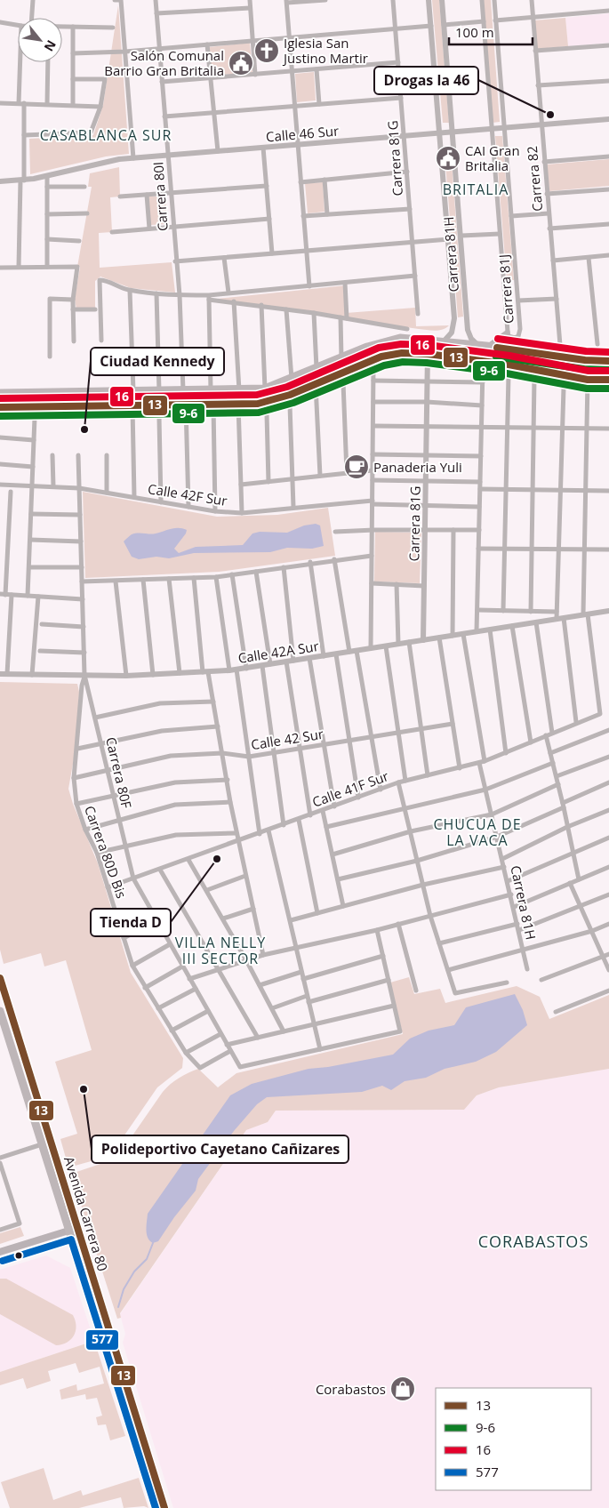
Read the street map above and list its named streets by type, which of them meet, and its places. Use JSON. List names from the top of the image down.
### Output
{
  "streets": {
    "main road": ["Avenida Carrera 80"],
    "street": [
      "Calle 46 Sur",
      "Carrera 81G",
      "Carrera 82",
      "Carrera 80I",
      "Carrera 81H",
      "Carrera 81J",
      "Calle 42F Sur",
      "Calle 42A Sur",
      "Calle 42 Sur",
      "Carrera 80F",
      "Calle 41F Sur",
      "Carrera 80D Bis"
    ]
  },
  "crossings": [
    ["Calle 46 Sur", "Carrera 81G"],
    ["Calle 46 Sur", "Carrera 82"],
    ["Calle 46 Sur", "Carrera 80I"],
    ["Calle 46 Sur", "Carrera 81H"],
    ["Calle 46 Sur", "Carrera 81J"],
    ["Carrera 81G", "Calle 42F Sur"],
    ["Carrera 81G", "Calle 42A Sur"],
    ["Carrera 81H", "Calle 41F Sur"],
    ["Calle 42F Sur", "Carrera 80F"],
    ["Calle 42A Sur", "Carrera 80F"],
    ["Calle 42A Sur", "Calle 41F Sur"],
    ["Calle 42A Sur", "Carrera 80D Bis"],
    ["Calle 42 Sur", "Carrera 80F"],
    ["Calle 42 Sur", "Carrera 80D Bis"],
    ["Carrera 80F", "Calle 41F Sur"],
    ["Carrera 80F", "Carrera 80D Bis"],
    ["Calle 41F Sur", "Carrera 80D Bis"]
  ],
  "districts": [
    "CASABLANCA SUR",
    "BRITALIA",
    "CHUCUA DE LA VACA",
    "VILLA NELLY III SECTOR",
    "CORABASTOS"
  ],
  "places": {
    "church": ["Iglesia San Justino Martir"],
    "public building": ["Salón Comunal Barrio Gran Britalia", "CAI Gran Britalia"],
    "other": [
      "Drogas la 46",
      "Ciudad Kennedy",
      "Tienda D",
      "Polideportivo Cayetano Cañizares"
    ],
    "cafe": ["Panaderia Yuli"],
    "shop": ["Corabastos"]
  },
  "lines": [
    "transit line 16",
    "transit line 13",
    "transit line 9-6",
    "transit line 577"
  ],
  "legend": [
    "13",
    "9-6",
    "16",
    "577"
  ],
  "scale_bar": "100 m",
  "north": "bottom right"
}
